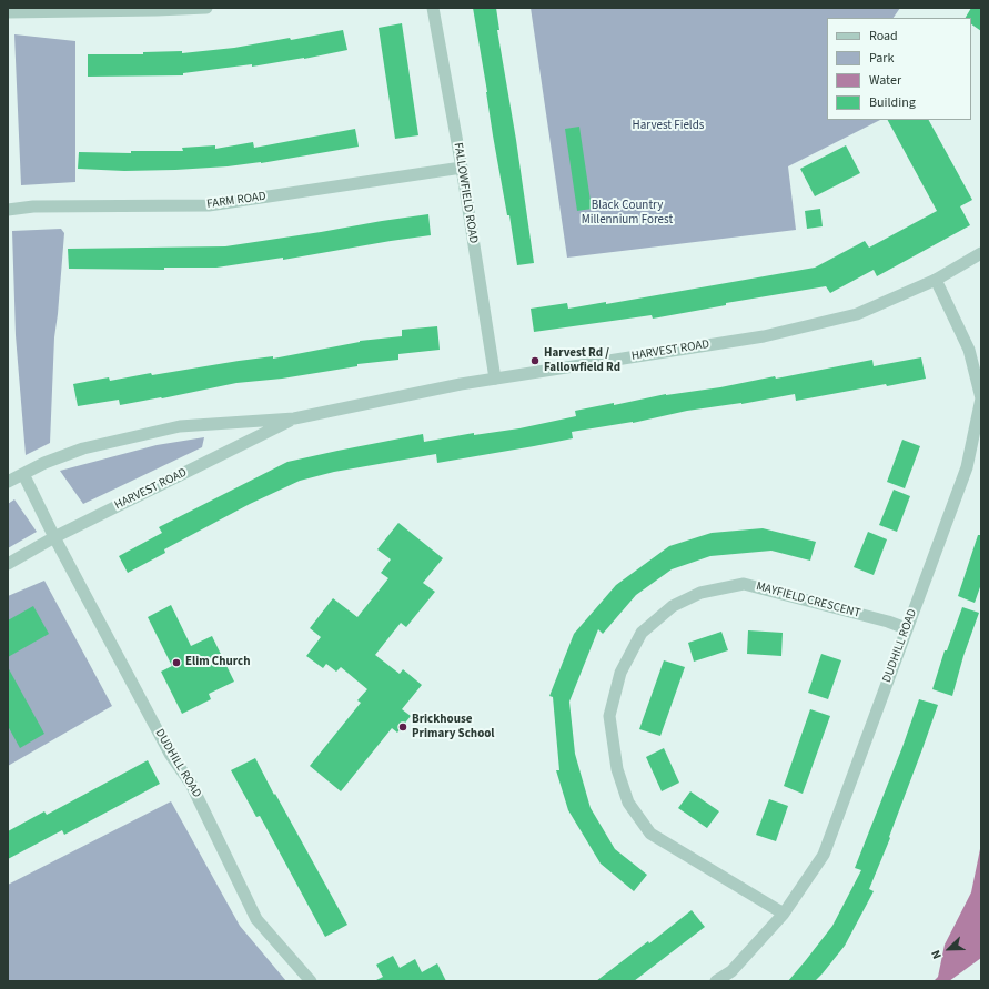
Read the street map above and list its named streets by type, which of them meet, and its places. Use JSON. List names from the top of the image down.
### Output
{
  "streets": {
    "street": [
      "FALLOWFIELD ROAD",
      "FARM ROAD",
      "HARVEST ROAD",
      "MAYFIELD CRESCENT",
      "DUDHILL ROAD"
    ]
  },
  "crossings": [
    ["FALLOWFIELD ROAD", "FARM ROAD"],
    ["FALLOWFIELD ROAD", "HARVEST ROAD"],
    ["HARVEST ROAD", "DUDHILL ROAD"],
    ["MAYFIELD CRESCENT", "DUDHILL ROAD"]
  ],
  "parks": ["Harvest Fields", "Black Country Millennium Forest"],
  "places": ["Harvest Rd / Fallowfield Rd", "Elim Church", "Brickhouse Primary School"],
  "legend": [
    "Road",
    "Park",
    "Water",
    "Building"
  ],
  "north": "bottom left"
}
